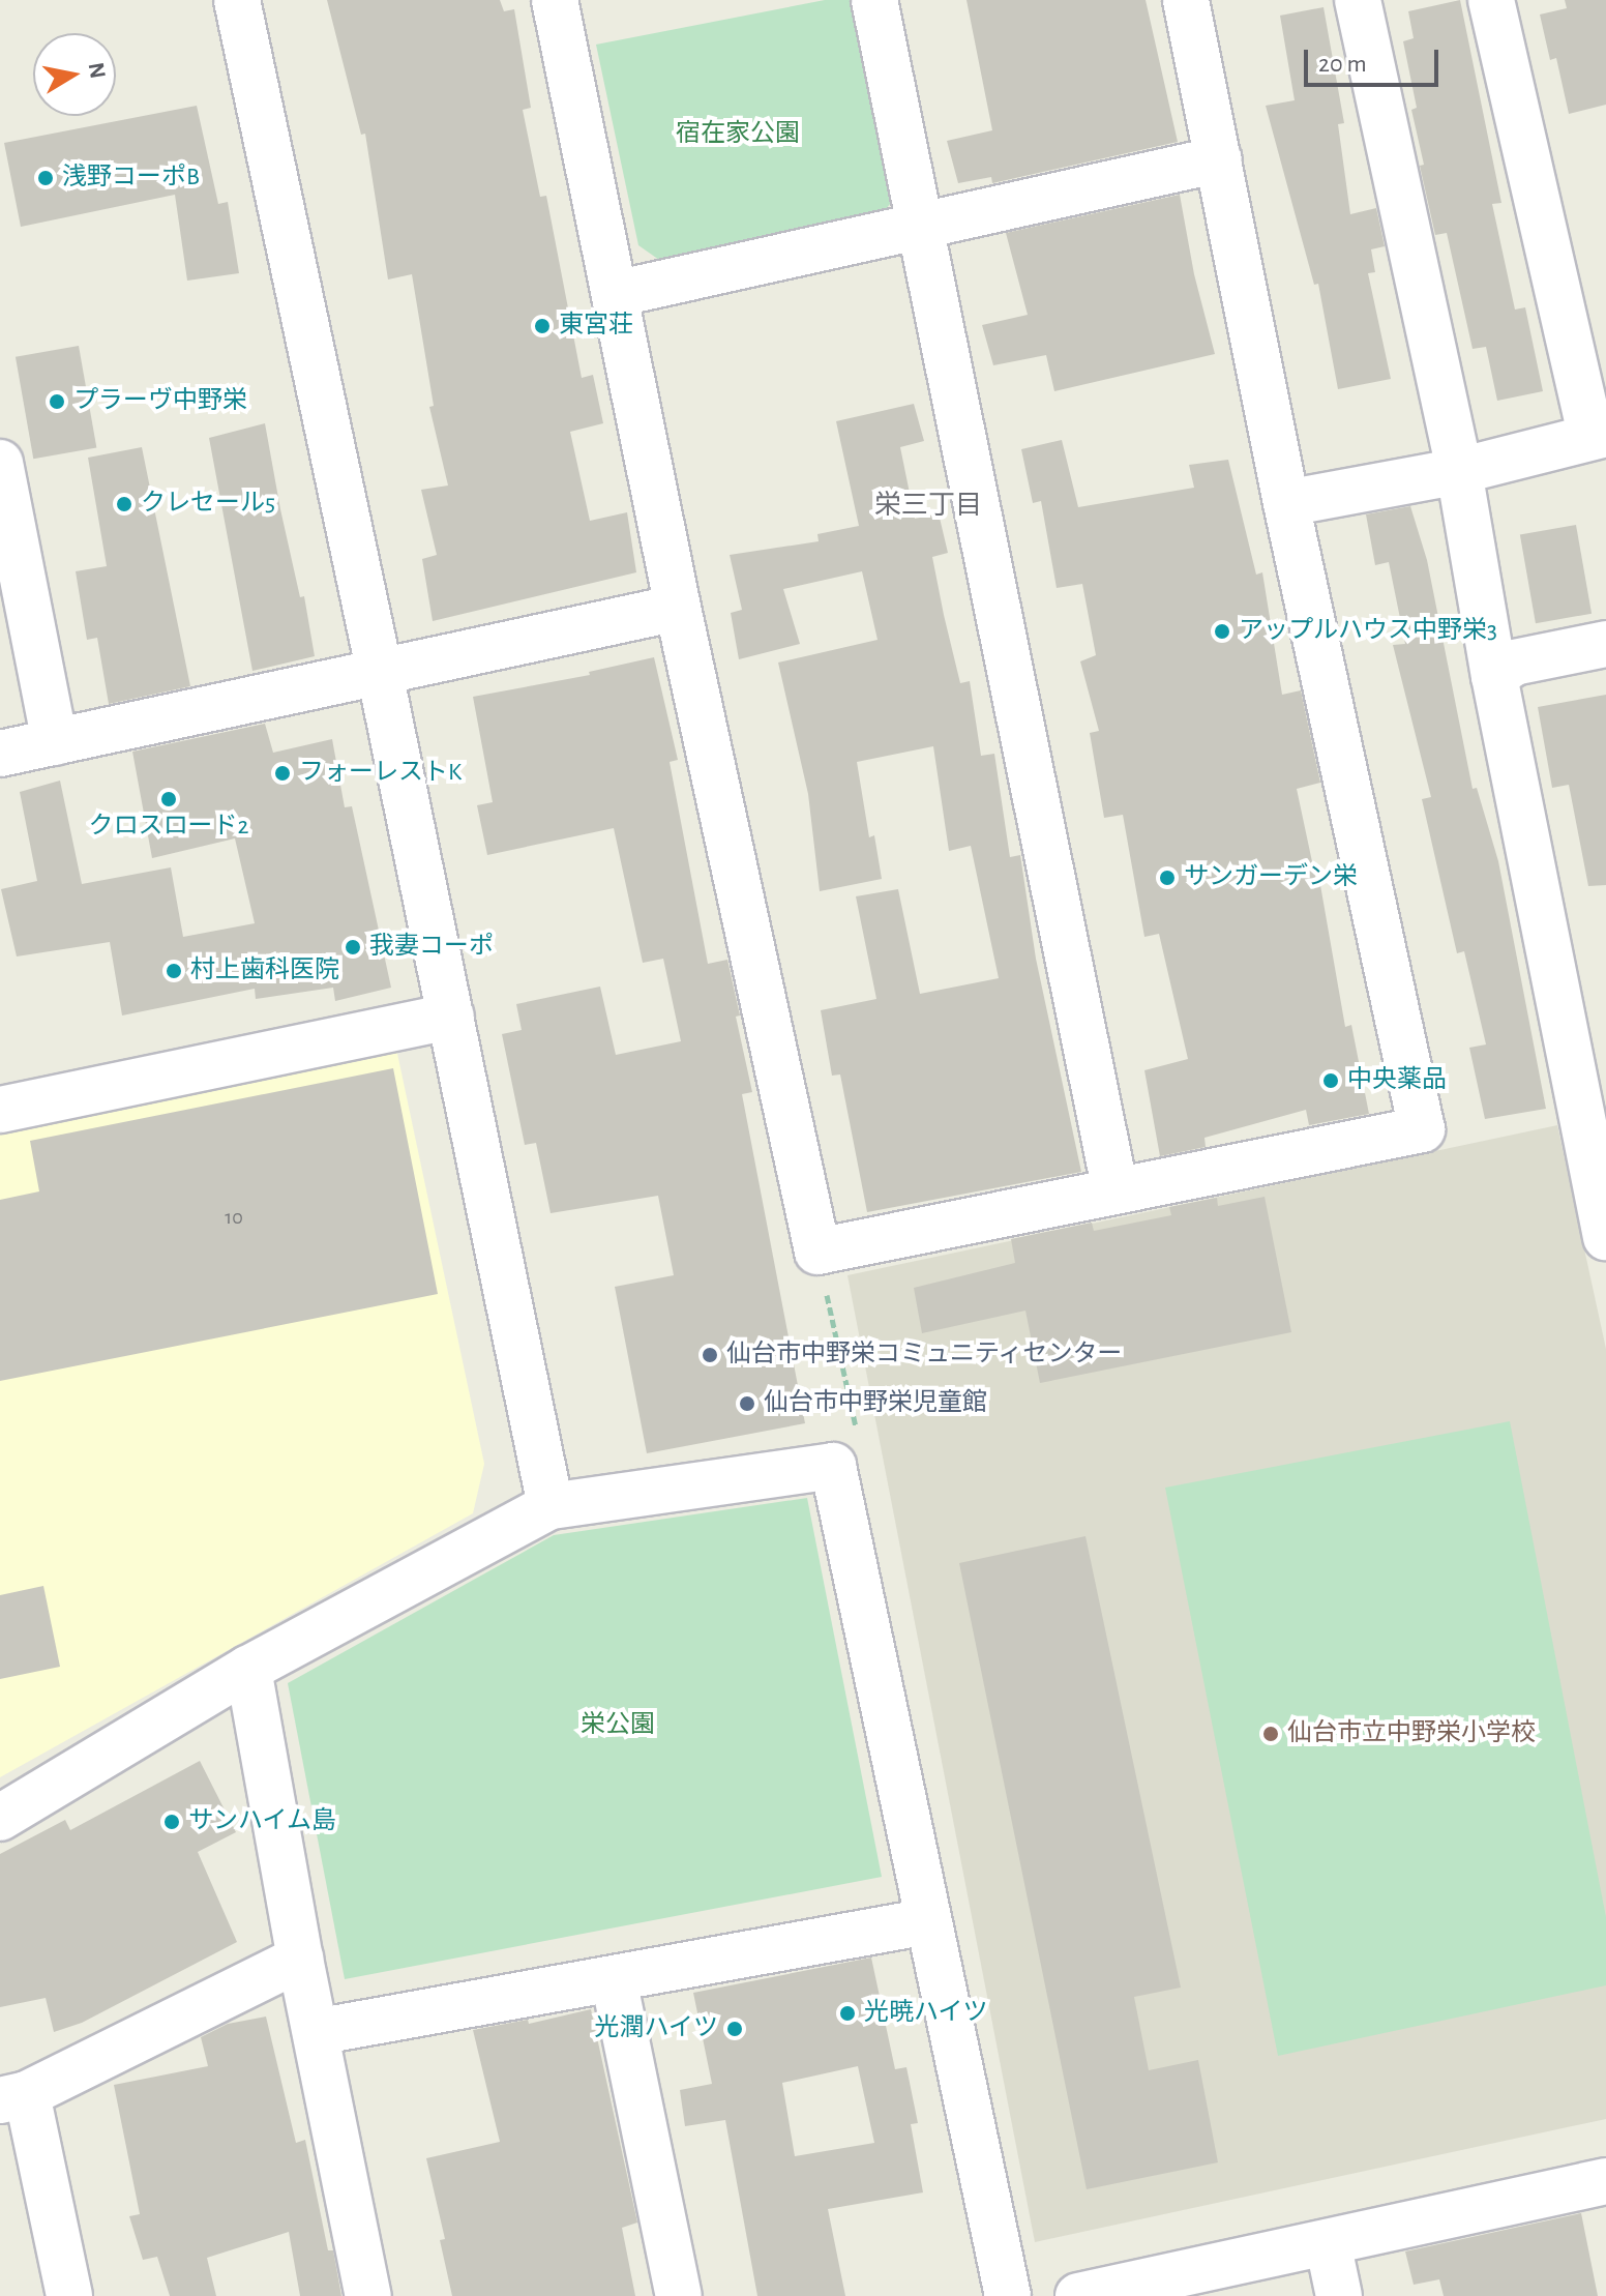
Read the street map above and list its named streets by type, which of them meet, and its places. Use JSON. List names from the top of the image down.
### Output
{
  "districts": ["栄三丁目"],
  "parks": ["宿在家公園", "栄公園"],
  "places": [
    "浅野コーポB",
    "東宮荘",
    "プラーヴ中野栄",
    "クレセール5",
    "アップルハウス中野栄3",
    "フォーレストK",
    "クロスロード2",
    "サンガーデン栄",
    "我妻コーポ",
    "村上歯科医院",
    "中央薬品",
    "仙台市中野栄コミュニティセンター",
    "仙台市中野栄児童館",
    "仙台市立中野栄小学校",
    "サンハイム島",
    "光暁ハイツ",
    "光潤ハイツ"
  ],
  "house_numbers": ["10"],
  "scale_bar": "20 m",
  "north": "right"
}
